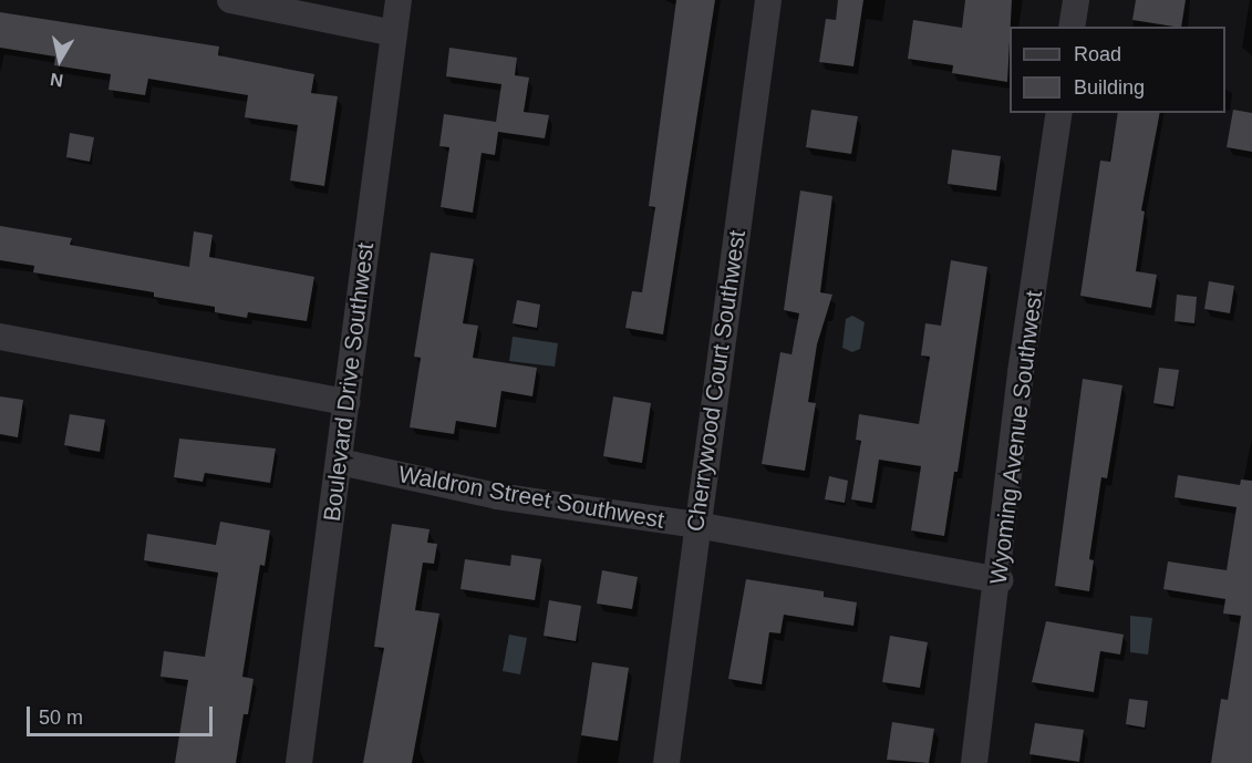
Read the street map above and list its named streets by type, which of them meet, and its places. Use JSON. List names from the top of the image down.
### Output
{
  "streets": {
    "street": [
      "Cherrywood Court Southwest",
      "Boulevard Drive Southwest",
      "Wyoming Avenue Southwest",
      "Waldron Street Southwest"
    ]
  },
  "crossings": [
    ["Cherrywood Court Southwest", "Waldron Street Southwest"],
    ["Boulevard Drive Southwest", "Waldron Street Southwest"],
    ["Wyoming Avenue Southwest", "Waldron Street Southwest"]
  ],
  "legend": ["Road", "Building"],
  "scale_bar": "50 m",
  "north": "bottom"
}
